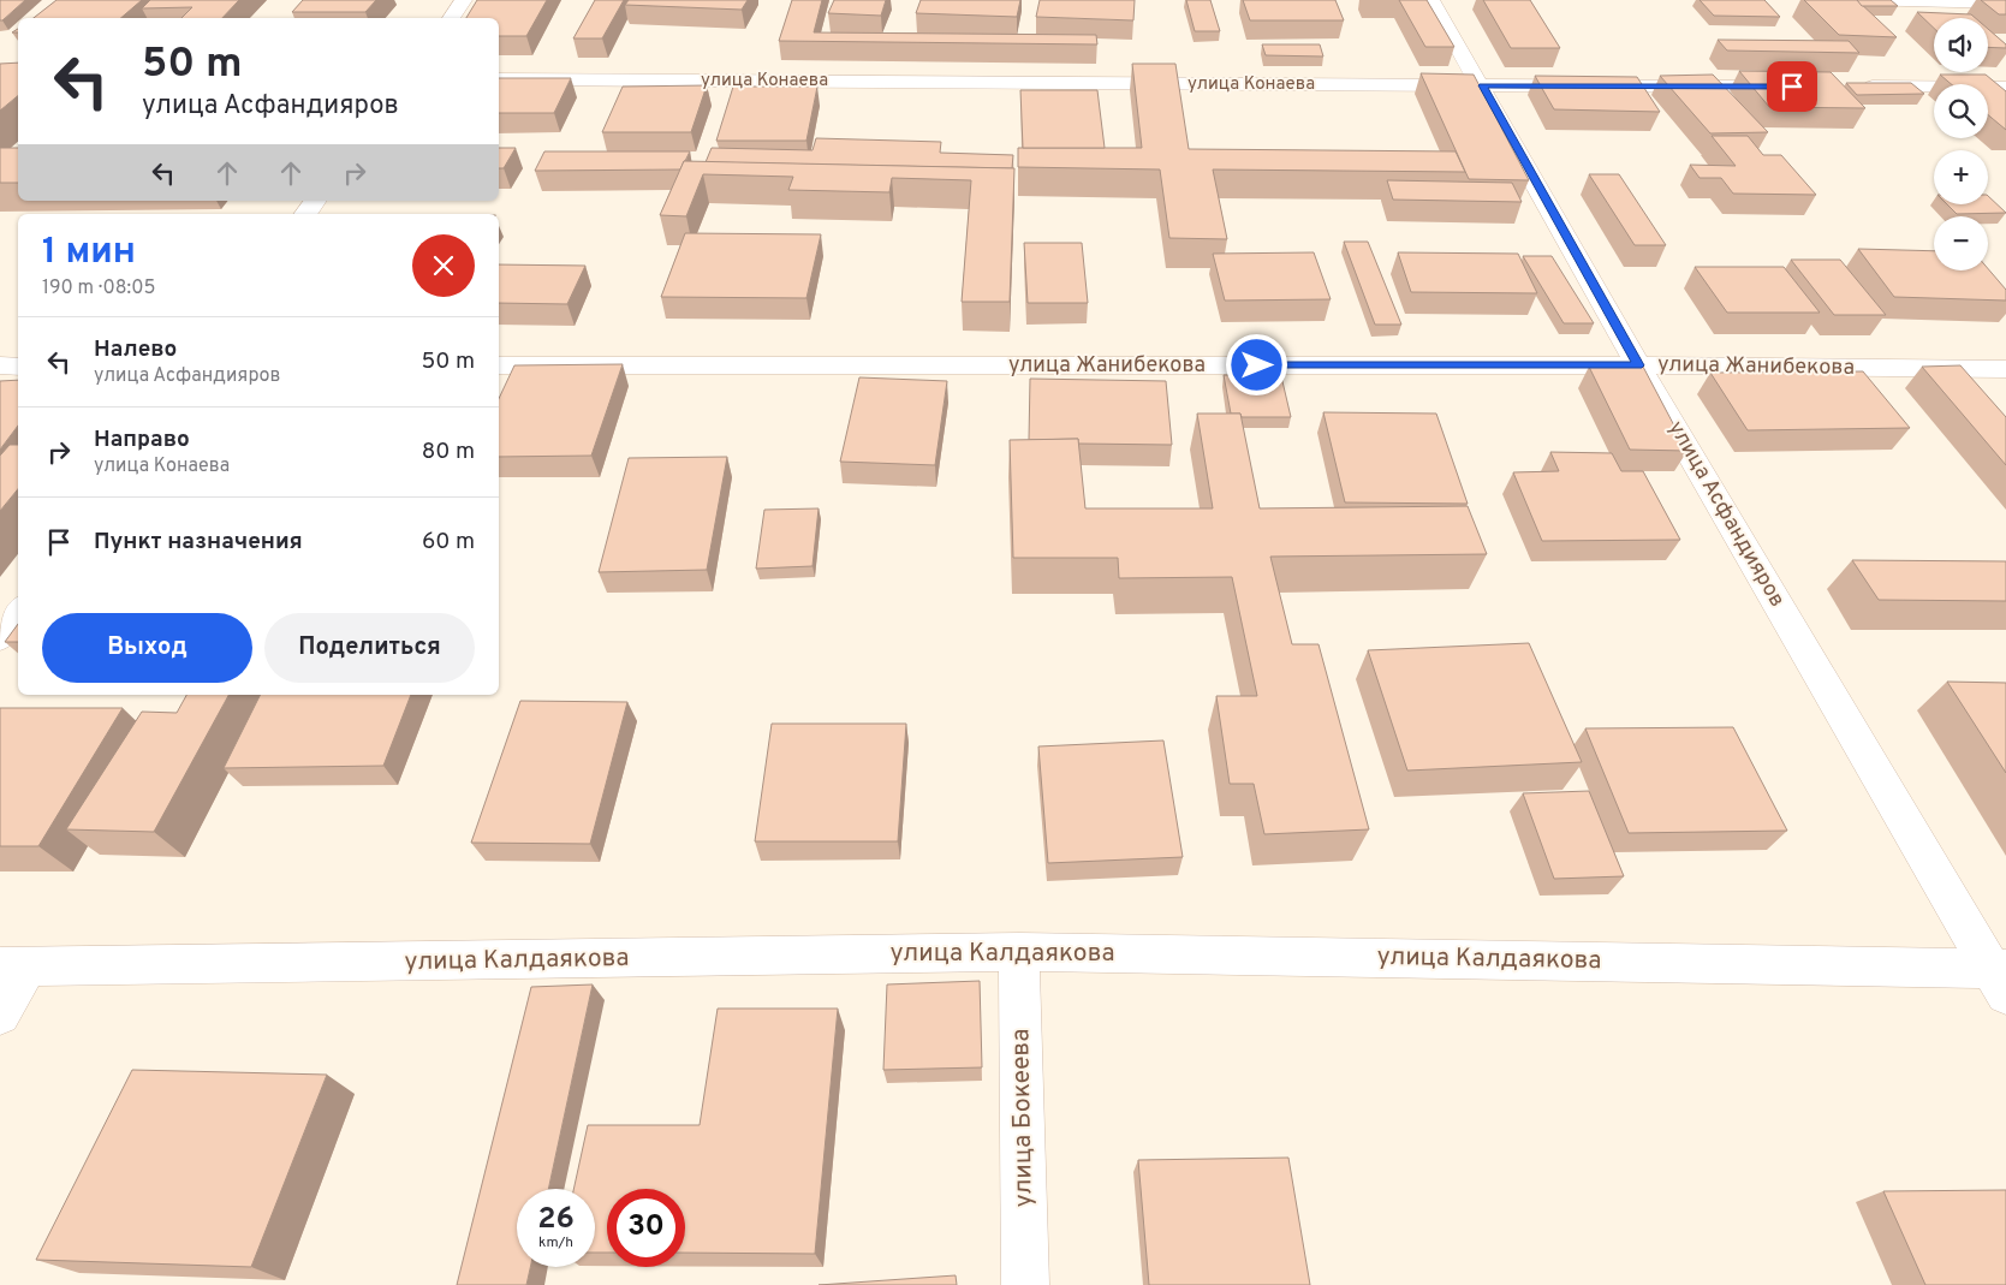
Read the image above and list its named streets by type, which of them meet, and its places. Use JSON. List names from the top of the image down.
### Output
{
  "streets": {
    "street": [
      "улица Конаева",
      "улица Жанибекова",
      "улица Асфандияров",
      "улица Калдаякова",
      "улица Бокеева"
    ]
  },
  "crossings": [
    ["улица Конаева", "улица Асфандияров"],
    ["улица Жанибекова", "улица Асфандияров"],
    ["улица Асфандияров", "улица Калдаякова"],
    ["улица Калдаякова", "улица Бокеева"]
  ],
  "page": {
    "map_buttons": ["+", "−"],
    "turn": ["50 m", "улица Асфандияров"],
    "heading": ["1 мин", "190 m · 08:05"],
    "list": [
      {
        "name": "Налево",
        "note": "улица Асфандияров",
        "value": "50 m"
      },
      {
        "name": "Направо",
        "note": "улица Конаева",
        "value": "80 m"
      },
      {
        "name": "Пункт назначения",
        "value": "60 m"
      }
    ],
    "buttons": ["Выход", "Поделиться"],
    "speed": "26 km/h",
    "limit": "30"
  }
}
